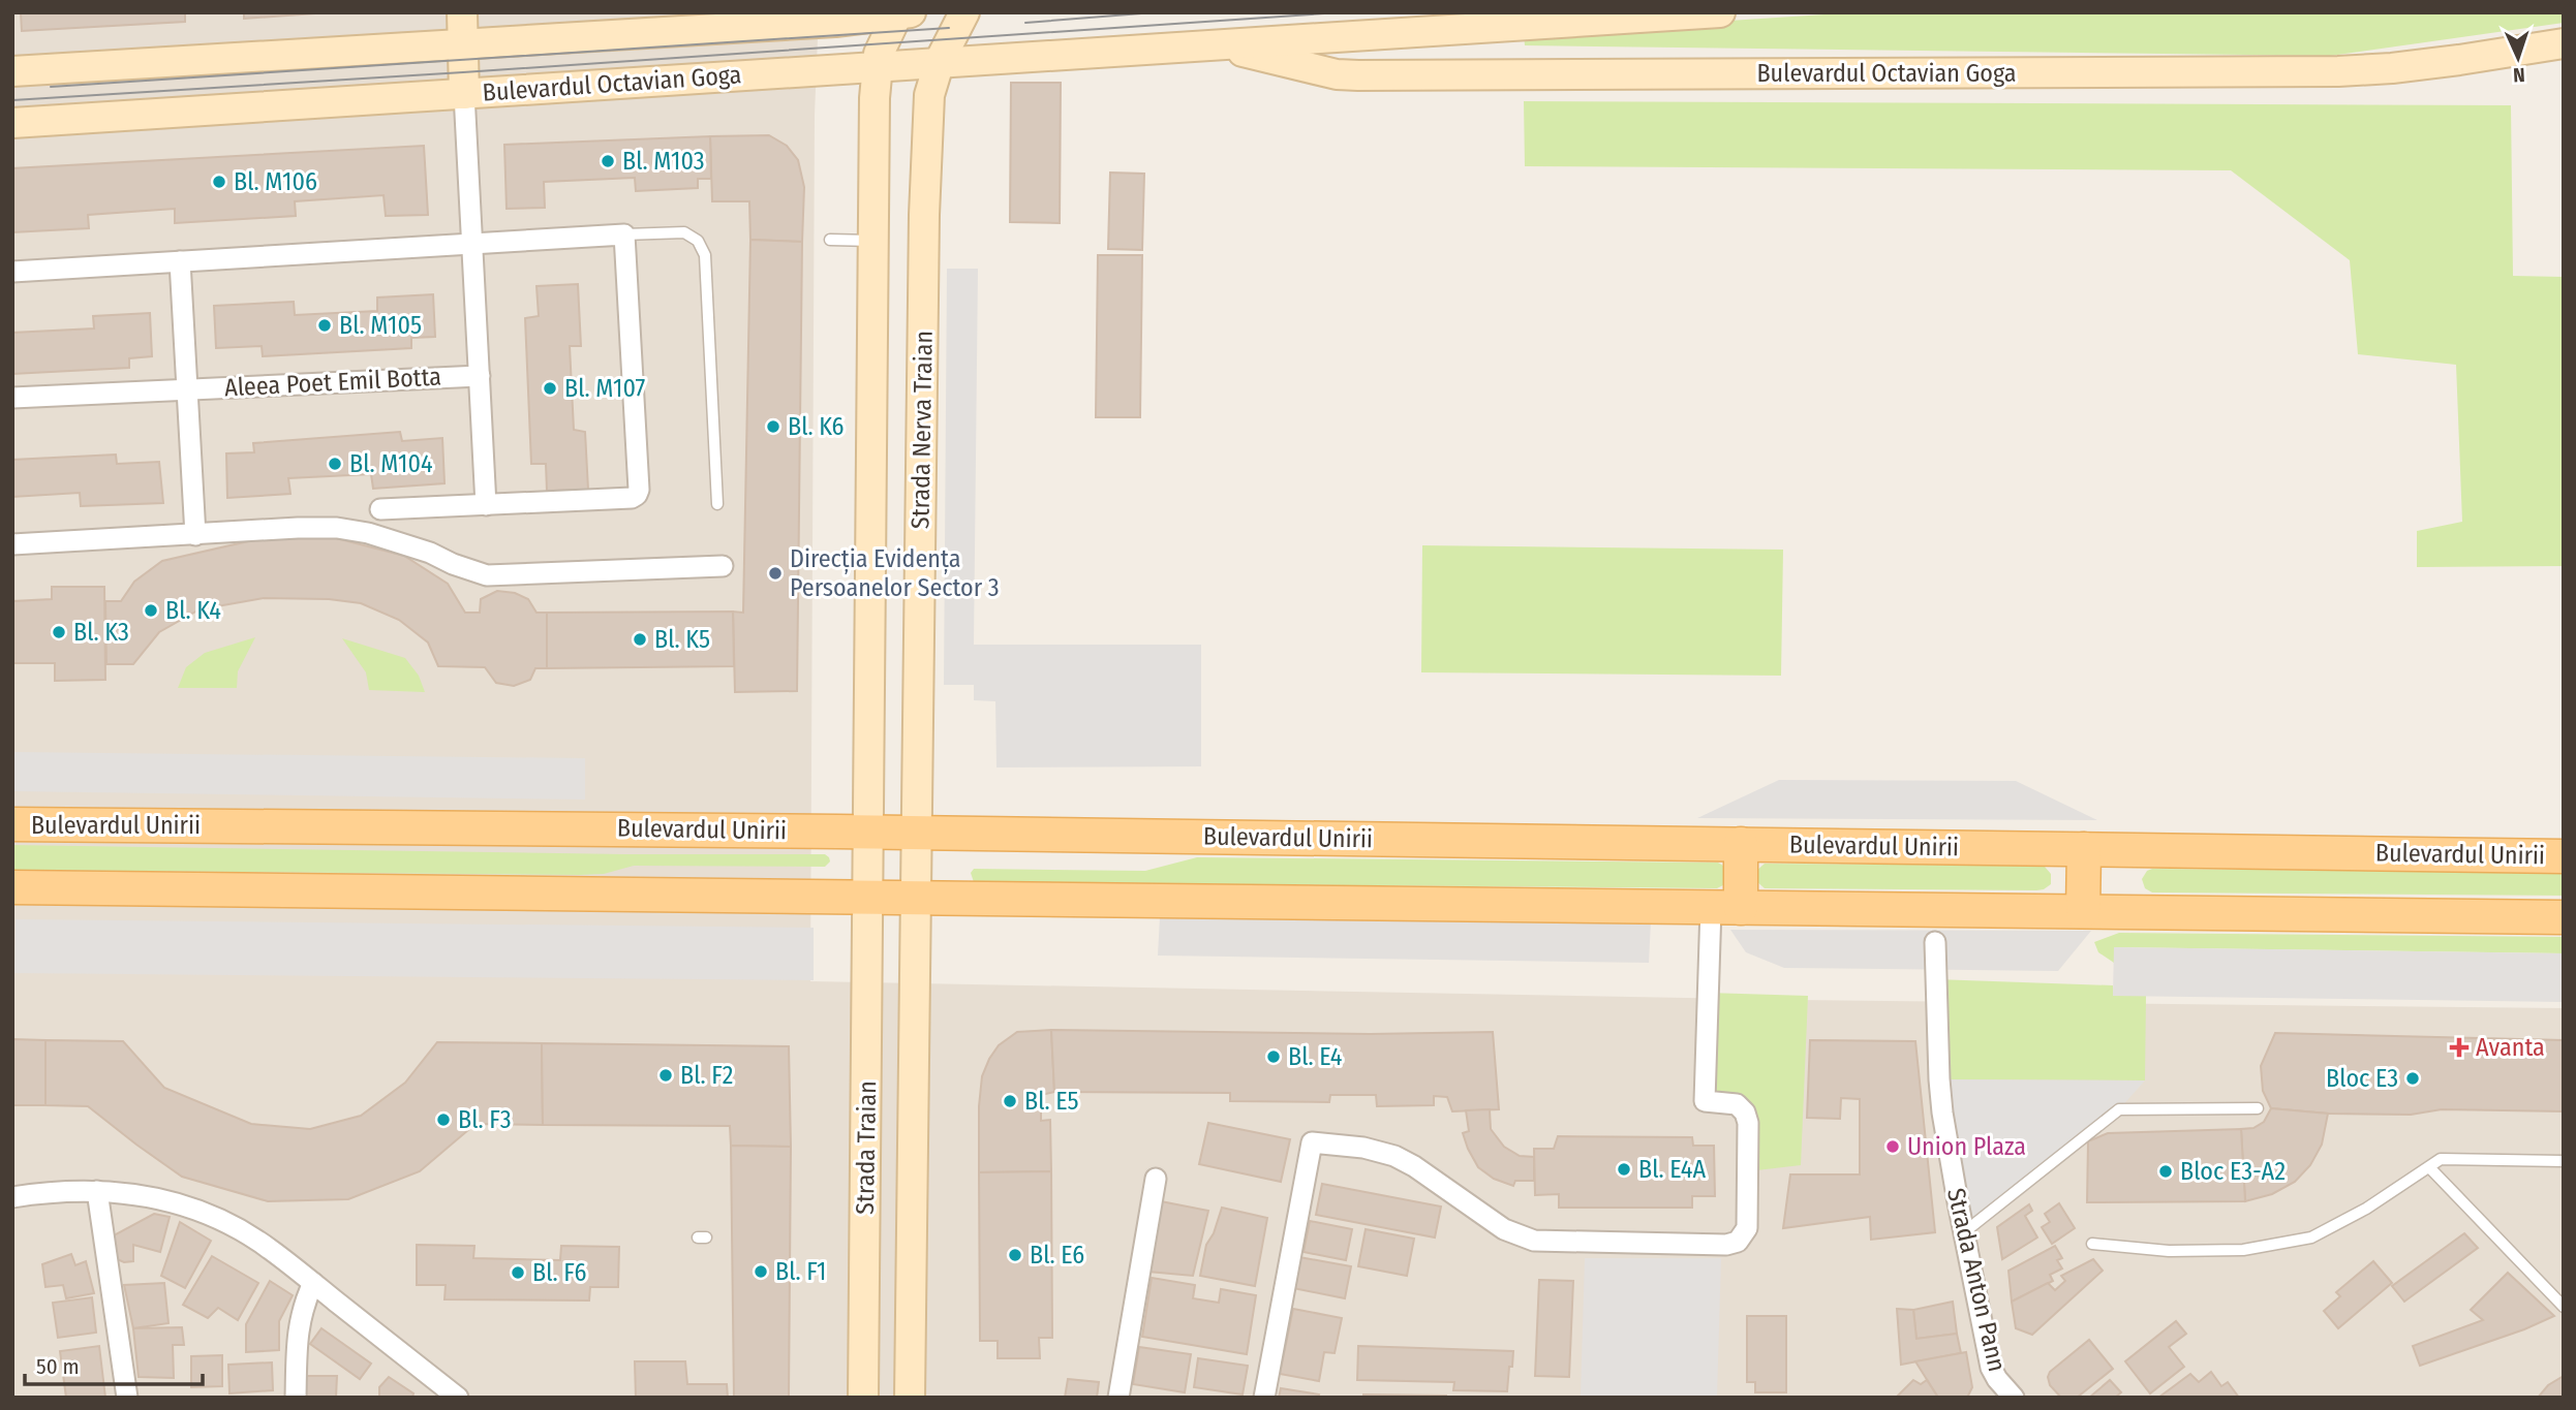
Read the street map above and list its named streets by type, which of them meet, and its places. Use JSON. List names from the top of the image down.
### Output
{
  "streets": {
    "main road": [
      "Bulevardul Octavian Goga",
      "Strada Nerva Traian",
      "Bulevardul Unirii",
      "Strada Traian"
    ],
    "street": ["Aleea Poet Emil Botta", "Strada Anton Pann"]
  },
  "crossings": [
    ["Bulevardul Octavian Goga", "Aleea Poet Emil Botta"],
    ["Bulevardul Octavian Goga", "Strada Nerva Traian"],
    ["Strada Nerva Traian", "Bulevardul Unirii"],
    ["Strada Nerva Traian", "Strada Traian"]
  ],
  "places": {
    "other": [
      "Bl. M103",
      "Bl. M106",
      "Bl. M105",
      "Bl. M107",
      "Bl. K6",
      "Bl. M104",
      "Direcția Evidența Persoanelor Sector 3",
      "Bl. K4",
      "Bl. K3",
      "Bl. K5",
      "Bl. E4",
      "Bl. F2",
      "Bloc E3",
      "Bl. E5",
      "Bl. F3",
      "Union Plaza",
      "Bl. E4A",
      "Bloc E3-A2",
      "Bl. E6",
      "Bl. F1",
      "Bl. F6"
    ],
    "health": ["Avanta"]
  },
  "scale_bar": "50 m",
  "north": "bottom"
}
